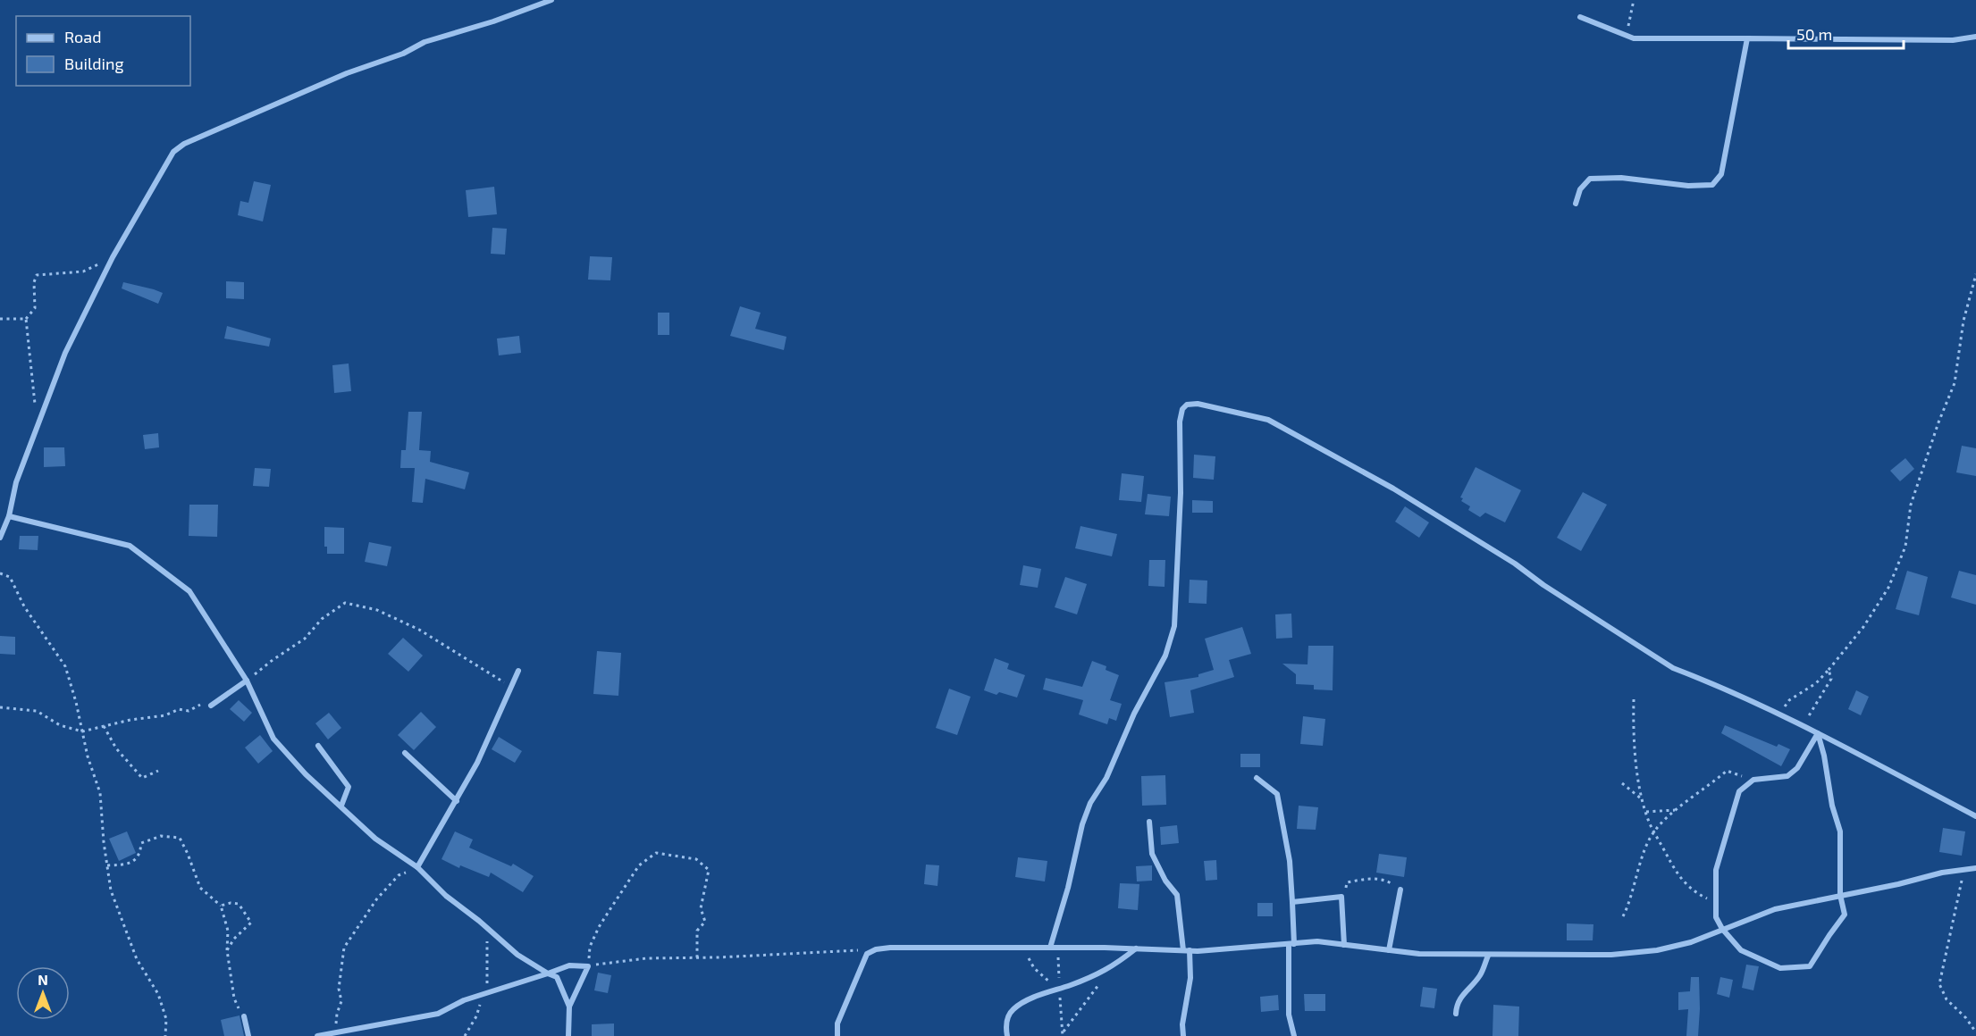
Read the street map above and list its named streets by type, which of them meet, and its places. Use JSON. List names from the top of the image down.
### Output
{
  "legend": ["Road", "Building"],
  "scale_bar": "50 m",
  "north": "top"
}
